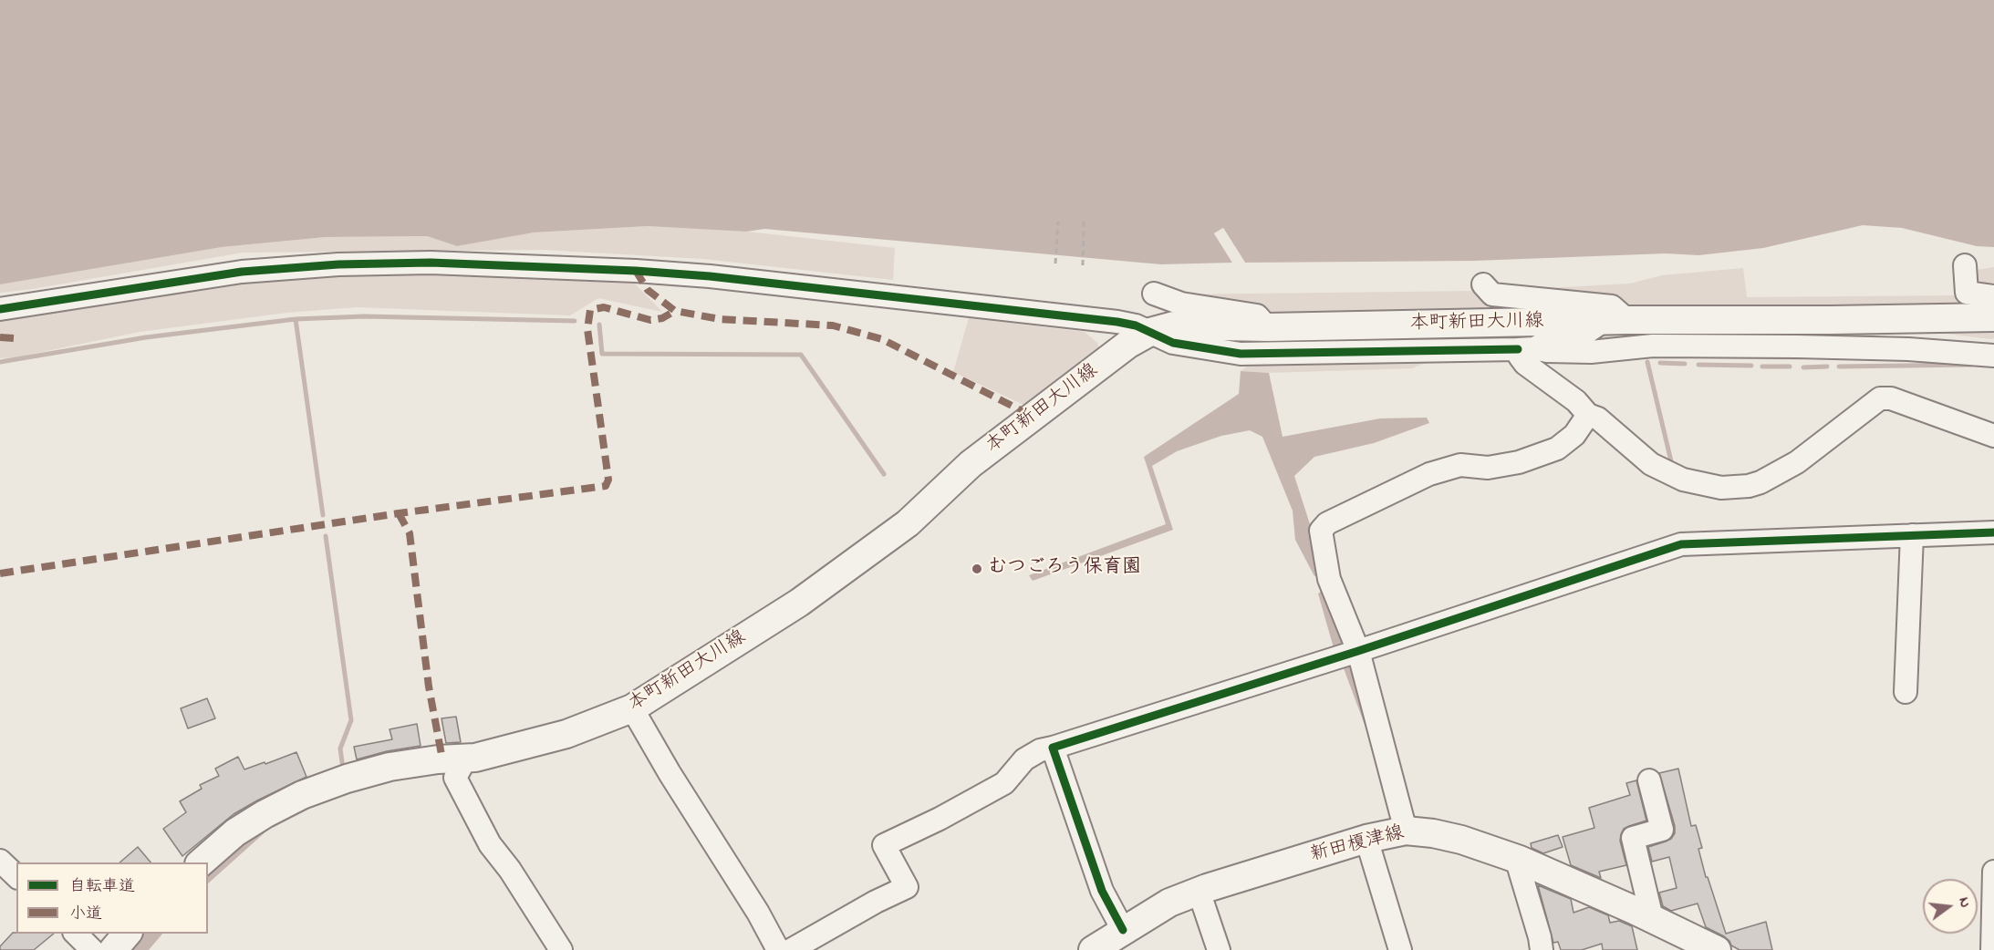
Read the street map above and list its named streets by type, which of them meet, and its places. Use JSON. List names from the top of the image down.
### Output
{
  "streets": {
    "main road": ["本町新田大川線", "新田榎津線"]
  },
  "places": ["むつごろう保育園"],
  "legend": ["自転車道", "小道"],
  "north": "right"
}
